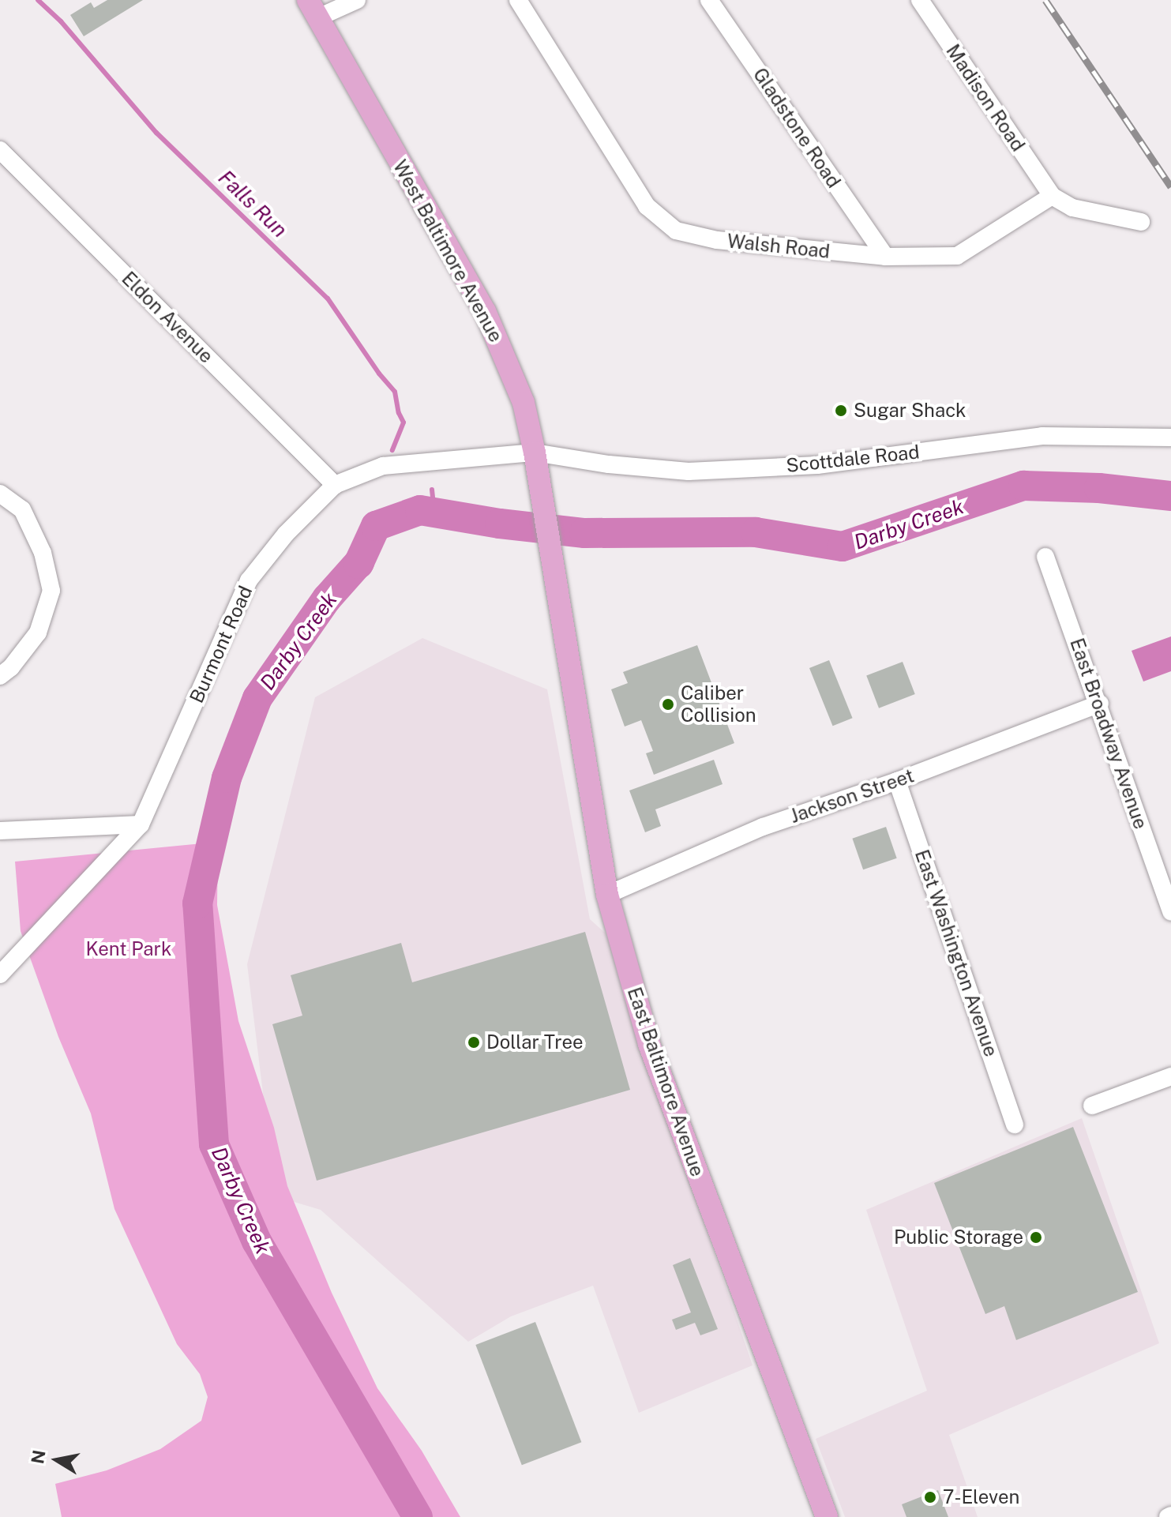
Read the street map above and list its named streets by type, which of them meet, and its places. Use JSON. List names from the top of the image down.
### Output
{
  "streets": {
    "main road": ["West Baltimore Avenue", "East Baltimore Avenue"],
    "street": [
      "Madison Road",
      "Gladstone Road",
      "Walsh Road",
      "Eldon Avenue",
      "Scottdale Road",
      "Burmont Road",
      "East Broadway Avenue",
      "Jackson Street",
      "East Washington Avenue"
    ]
  },
  "crossings": [
    ["Madison Road", "Walsh Road"],
    ["Gladstone Road", "Walsh Road"],
    ["West Baltimore Avenue", "Scottdale Road"],
    ["West Baltimore Avenue", "Burmont Road"],
    ["West Baltimore Avenue", "East Baltimore Avenue"],
    ["Eldon Avenue", "Burmont Road"],
    ["Scottdale Road", "Burmont Road"],
    ["East Broadway Avenue", "Jackson Street"],
    ["Jackson Street", "East Washington Avenue"],
    ["Jackson Street", "East Baltimore Avenue"]
  ],
  "water": ["Falls Run", "Darby Creek"],
  "parks": ["Kent Park"],
  "places": [
    "Sugar Shack",
    "Caliber Collision",
    "Dollar Tree",
    "Public Storage",
    "7-Eleven"
  ],
  "north": "left"
}
